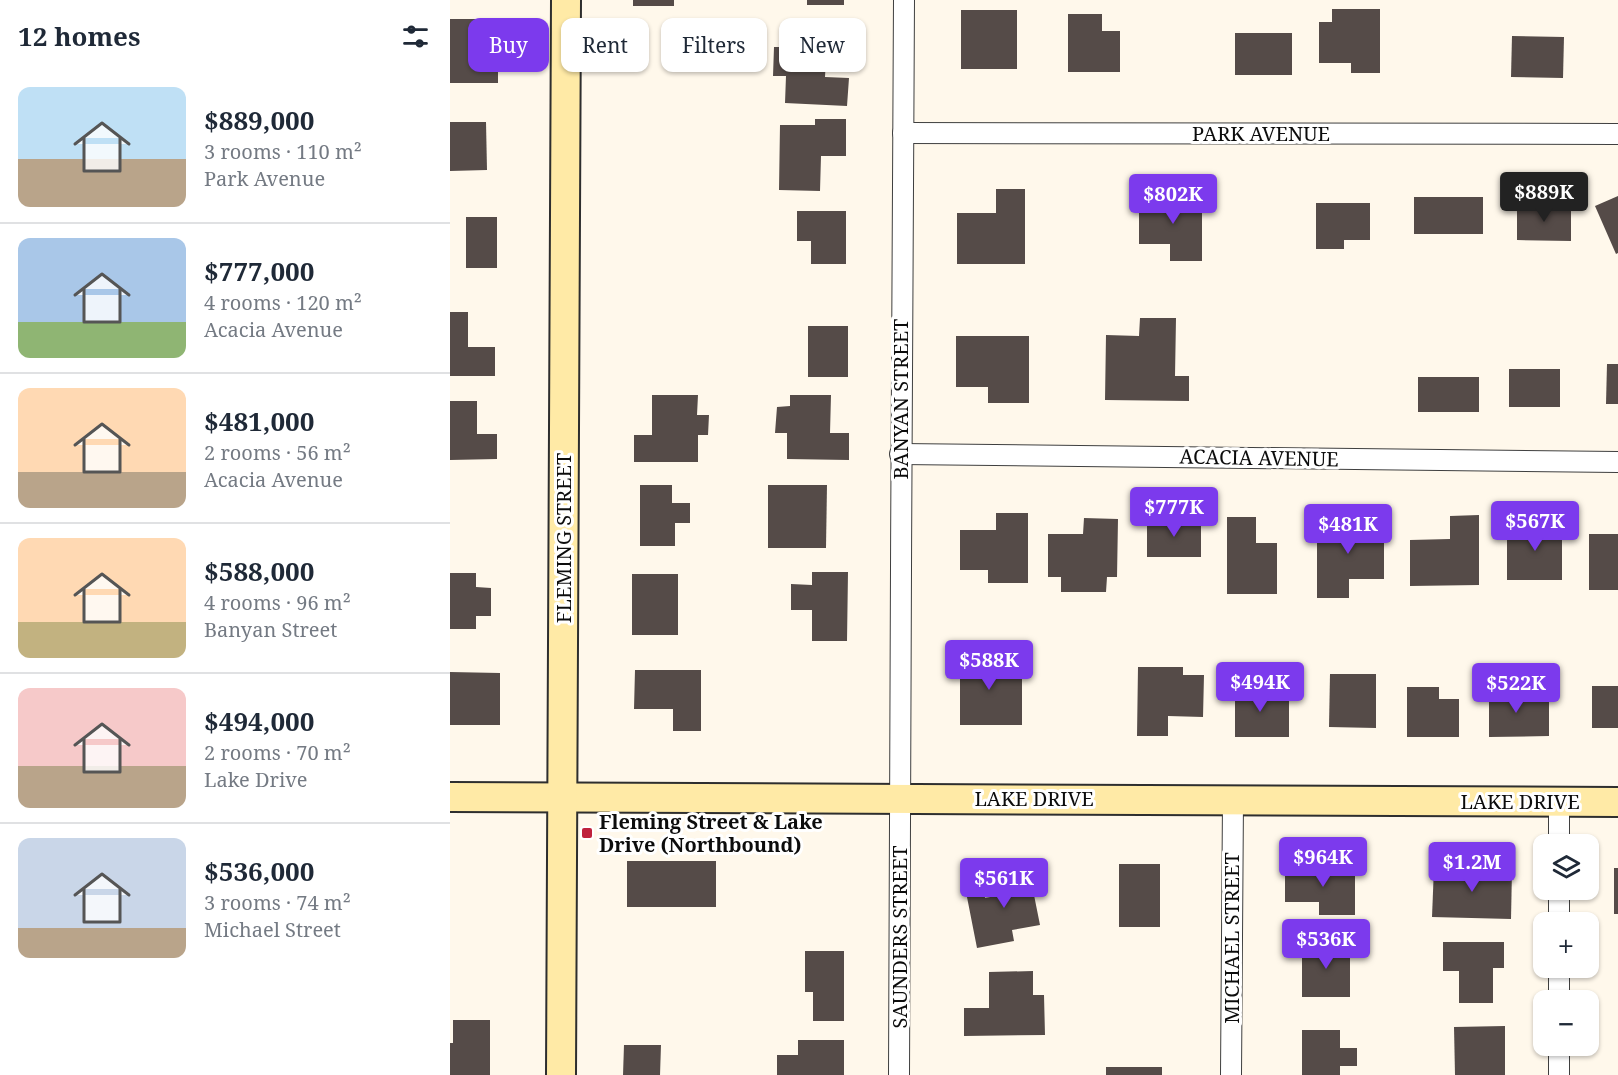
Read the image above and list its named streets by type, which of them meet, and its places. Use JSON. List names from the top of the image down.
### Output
{
  "streets": {
    "street": [
      "PARK AVENUE",
      "BANYAN STREET",
      "ACACIA AVENUE",
      "FLEMING STREET",
      "LAKE DRIVE",
      "SAUNDERS STREET",
      "MICHAEL STREET"
    ]
  },
  "crossings": [
    ["PARK AVENUE", "BANYAN STREET"],
    ["BANYAN STREET", "ACACIA AVENUE"],
    ["BANYAN STREET", "LAKE DRIVE"],
    ["BANYAN STREET", "SAUNDERS STREET"],
    ["FLEMING STREET", "LAKE DRIVE"],
    ["LAKE DRIVE", "SAUNDERS STREET"],
    ["LAKE DRIVE", "MICHAEL STREET"]
  ],
  "places": {
    "transit": ["Fleming Street & Lake Drive (Northbound)"]
  },
  "page": {
    "heading": "12 homes",
    "chip": [
      "Buy",
      "Rent",
      "Filters",
      "New"
    ],
    "list": [
      {
        "name": "$889,000",
        "note": "3 rooms · 110 m² · Park Avenue"
      },
      {
        "name": "$777,000",
        "note": "4 rooms · 120 m² · Acacia Avenue"
      },
      {
        "name": "$481,000",
        "note": "2 rooms · 56 m² · Acacia Avenue"
      },
      {
        "name": "$588,000",
        "note": "4 rooms · 96 m² · Banyan Street"
      },
      {
        "name": "$494,000",
        "note": "2 rooms · 70 m² · Lake Drive"
      },
      {
        "name": "$536,000",
        "note": "3 rooms · 74 m² · Michael Street"
      }
    ],
    "price": [
      "$889K",
      "$802K",
      "$777K",
      "$567K",
      "$481K",
      "$588K",
      "$494K",
      "$522K",
      "$964K",
      "$1.2M",
      "$561K",
      "$536K"
    ],
    "map_buttons": ["+", "−"]
  }
}
